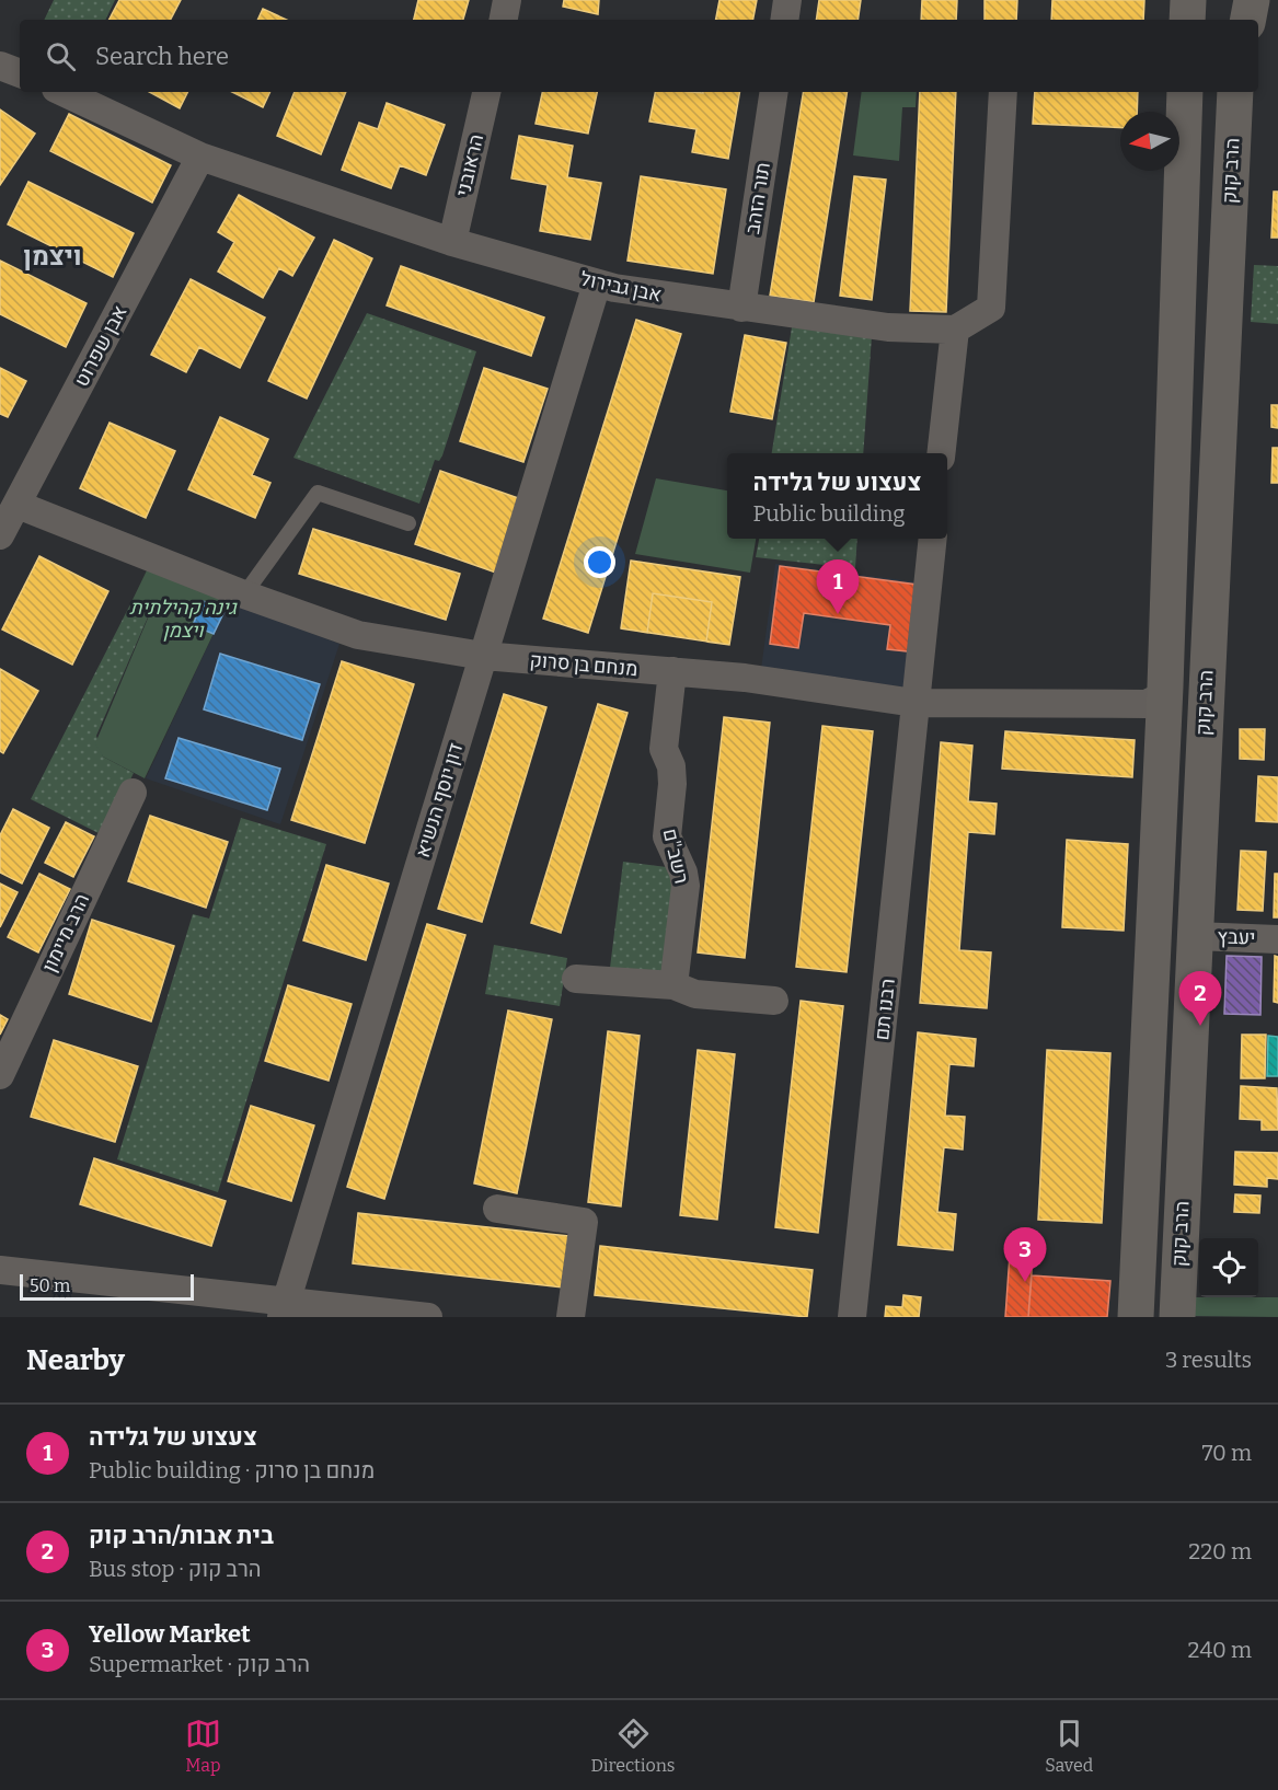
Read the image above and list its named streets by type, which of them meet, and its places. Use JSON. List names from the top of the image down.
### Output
{
  "streets": {
    "main road": ["הרב קוק"],
    "street": [
      "הראובני",
      "תור הזהב",
      "אבן גבירול",
      "אבן שפרוט",
      "מנחם בן סרוק",
      "דון יוסף הנשיא",
      "רשב\"ם",
      "הרב מיימון",
      "יעבץ",
      "רבנו תם"
    ]
  },
  "crossings": [
    ["הראובני", "אבן גבירול"],
    ["הרב קוק", "מנחם בן סרוק"],
    ["הרב קוק", "יעבץ"],
    ["תור הזהב", "אבן גבירול"],
    ["אבן גבירול", "אבן שפרוט"],
    ["אבן גבירול", "דון יוסף הנשיא"],
    ["אבן שפרוט", "מנחם בן סרוק"],
    ["מנחם בן סרוק", "דון יוסף הנשיא"],
    ["מנחם בן סרוק", "רשב\"ם"],
    ["מנחם בן סרוק", "רבנו תם"]
  ],
  "districts": ["ויצמן"],
  "parks": ["גינה קהילתית ויצמן"],
  "scale_bar": "50 m",
  "north": "left",
  "page": {
    "search": "Search here",
    "popup": ["צעצוע של גלידה", "Public building"],
    "pins": ["1", "2", "3"],
    "scale": "50 m",
    "heading": ["Nearby", "3 results"],
    "list": [
      {
        "mark": "1",
        "name": "צעצוע של גלידה",
        "note": "Public building · מנחם בן סרוק",
        "value": "70 m"
      },
      {
        "mark": "2",
        "name": "בית אבות/הרב קוק",
        "note": "Bus stop · הרב קוק",
        "value": "220 m"
      },
      {
        "mark": "3",
        "name": "Yellow Market",
        "note": "Supermarket · הרב קוק",
        "value": "240 m"
      }
    ],
    "nav": ["Map", "Directions", "Saved"]
  }
}
